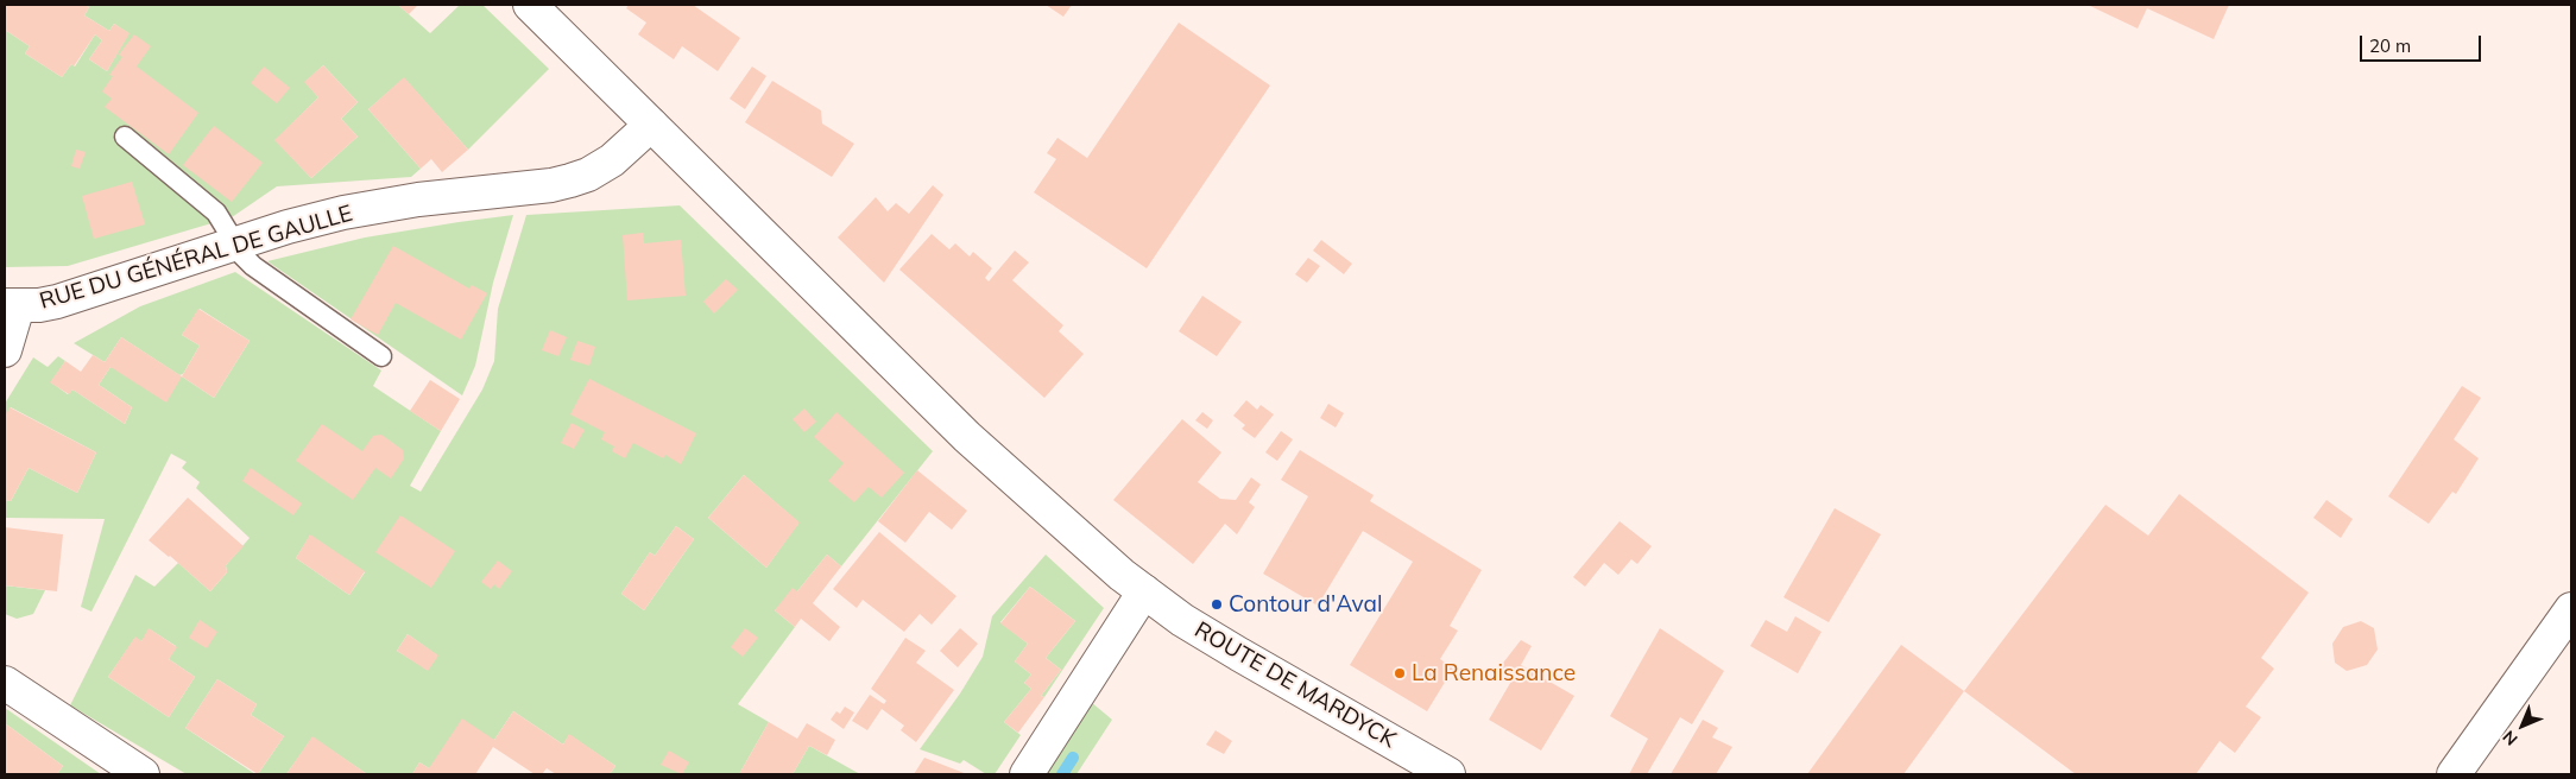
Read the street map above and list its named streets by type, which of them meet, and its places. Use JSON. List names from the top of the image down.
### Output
{
  "streets": {
    "main road": ["RUE DU GÉNÉRAL DE GAULLE", "ROUTE DE MARDYCK"]
  },
  "crossings": [
    ["RUE DU GÉNÉRAL DE GAULLE", "ROUTE DE MARDYCK"]
  ],
  "places": ["Contour d'Aval", "La Renaissance"],
  "scale_bar": "20 m",
  "north": "bottom left"
}
